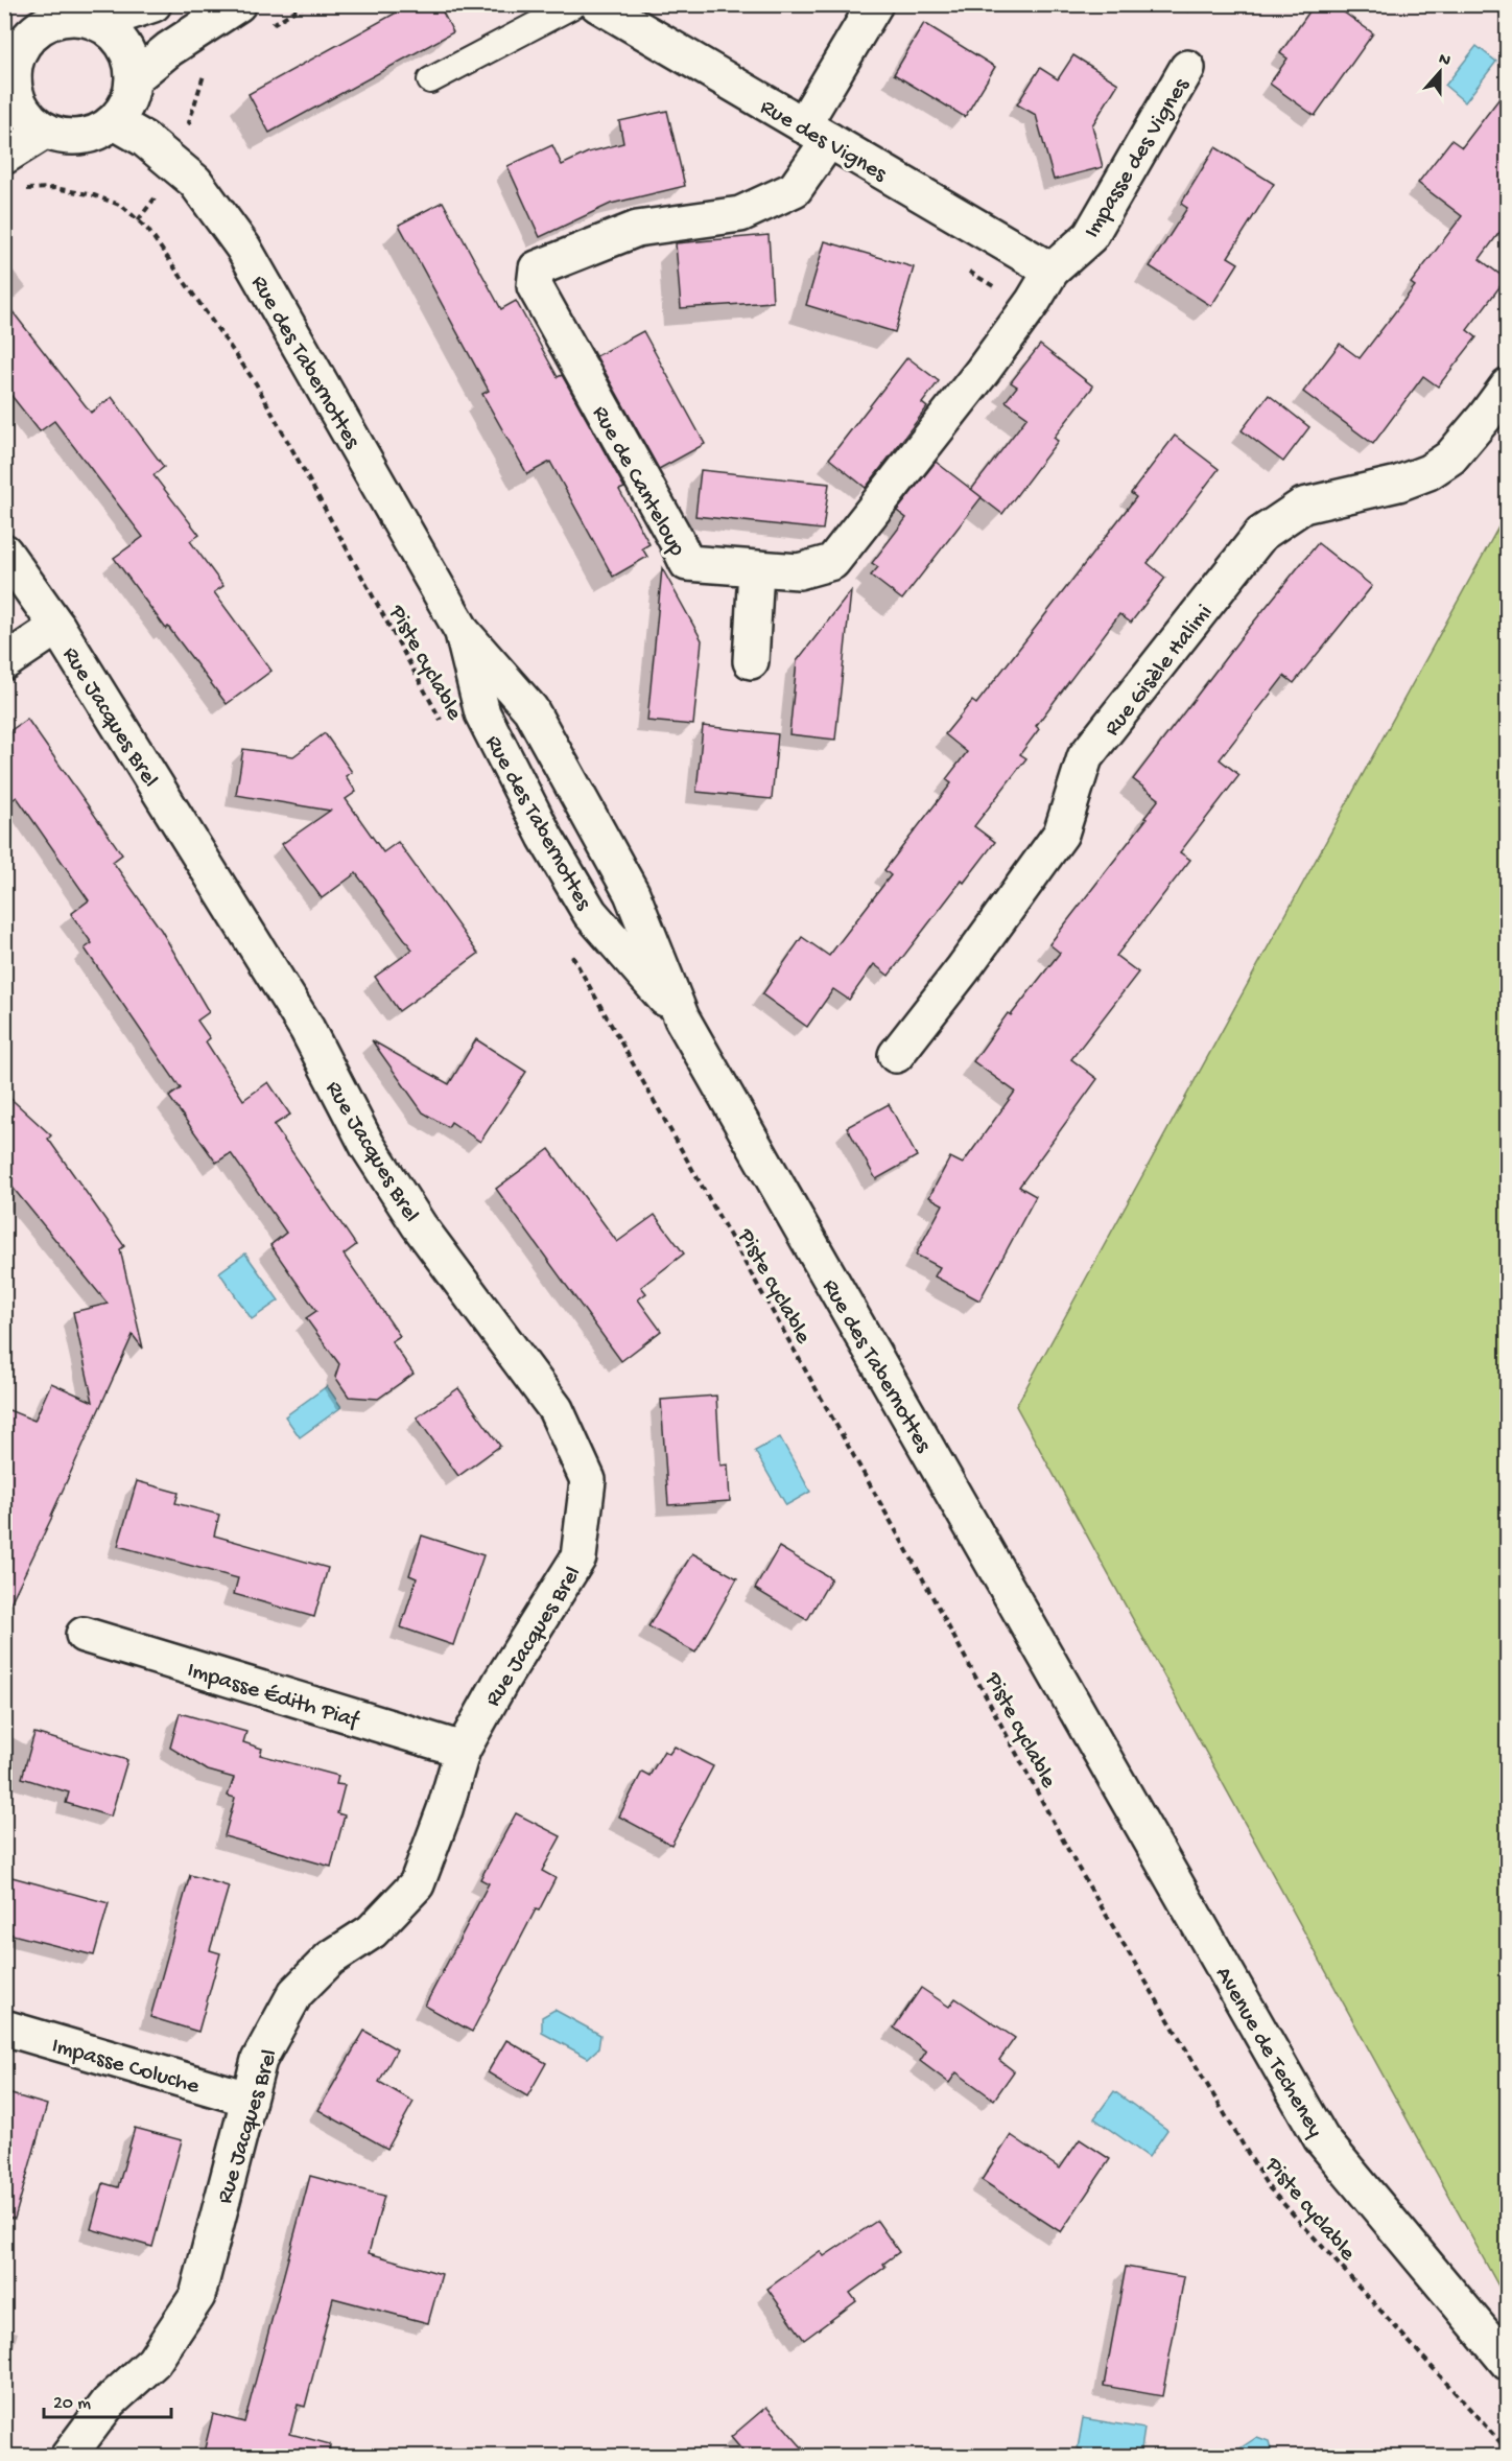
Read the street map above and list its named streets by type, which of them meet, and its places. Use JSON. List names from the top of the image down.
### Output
{
  "streets": {
    "street": [
      "Rue des Vignes",
      "Impasse des Vignes",
      "Rue des Tabernottes",
      "Rue de Canteloup",
      "Rue Gisèle Halimi",
      "Rue Jacques Brel",
      "Impasse Édith Piaf",
      "Avenue de Techeney",
      "Impasse Coluche"
    ],
    "path": ["Piste cyclable"]
  },
  "crossings": [
    ["Rue des Vignes", "Impasse des Vignes"],
    ["Rue des Vignes", "Rue de Canteloup"],
    ["Impasse des Vignes", "Rue de Canteloup"],
    ["Rue des Tabernottes", "Avenue de Techeney"],
    ["Rue Jacques Brel", "Impasse Édith Piaf"],
    ["Rue Jacques Brel", "Impasse Coluche"]
  ],
  "scale_bar": "20 m",
  "north": "top"
}
